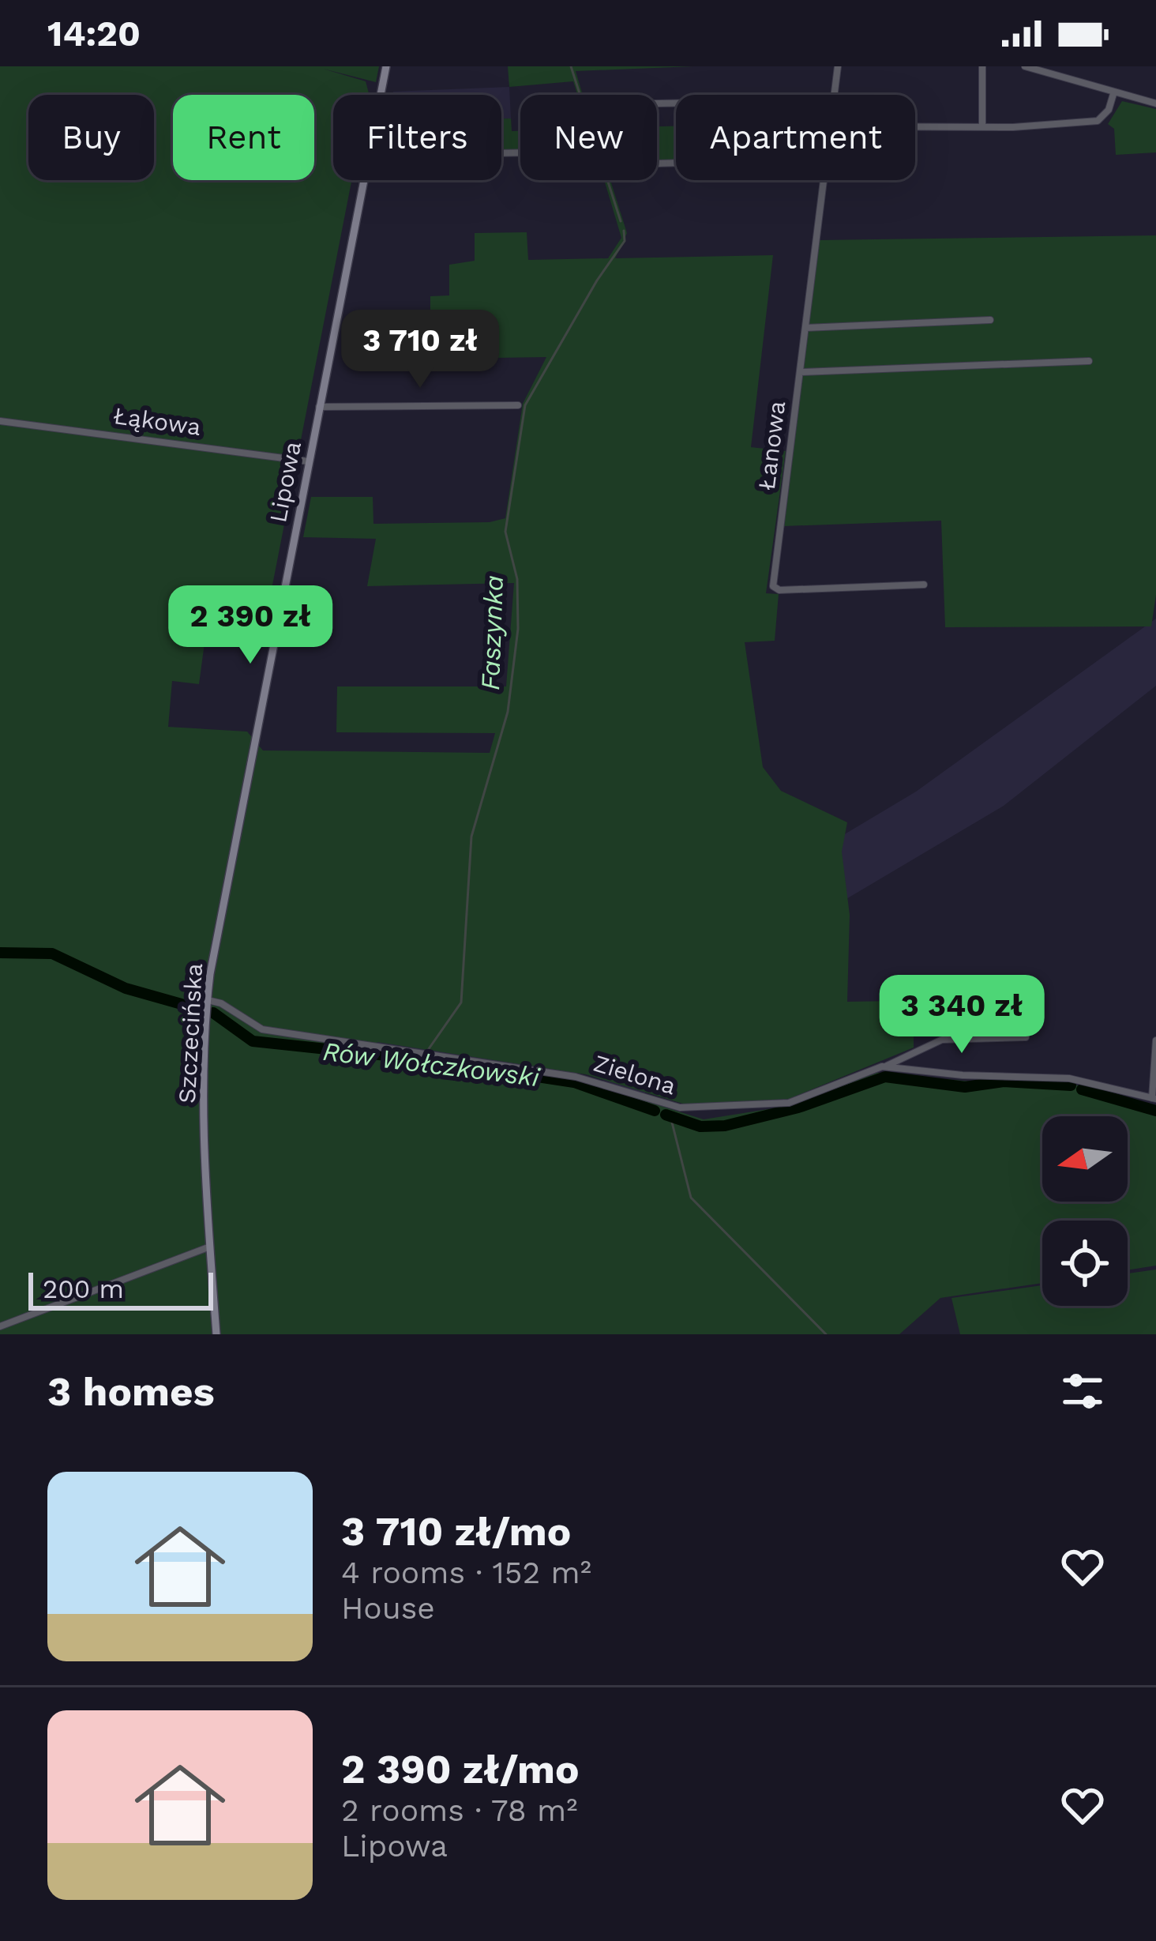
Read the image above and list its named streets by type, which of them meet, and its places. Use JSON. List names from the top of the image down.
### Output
{
  "streets": {
    "street": [
      "Łąkowa",
      "Łanowa",
      "Lipowa",
      "Szczecińska",
      "Zielona"
    ]
  },
  "crossings": [
    ["Łąkowa", "Lipowa"],
    ["Lipowa", "Szczecińska"],
    ["Szczecińska", "Zielona"]
  ],
  "water": ["Faszynka", "Rów Wołczkowski"],
  "scale_bar": "200 m",
  "north": "left",
  "page": {
    "status": "14:20",
    "chip": [
      "Buy",
      "Rent",
      "Filters",
      "New",
      "Apartment"
    ],
    "price": ["3 710 zł", "2 390 zł", "3 340 zł"],
    "scale": "200 m",
    "heading": "3 homes",
    "list": [
      {
        "name": "3 710 zł/mo",
        "note": "4 rooms · 152 m² · House"
      },
      {
        "name": "2 390 zł/mo",
        "note": "2 rooms · 78 m² · Lipowa"
      }
    ]
  }
}
